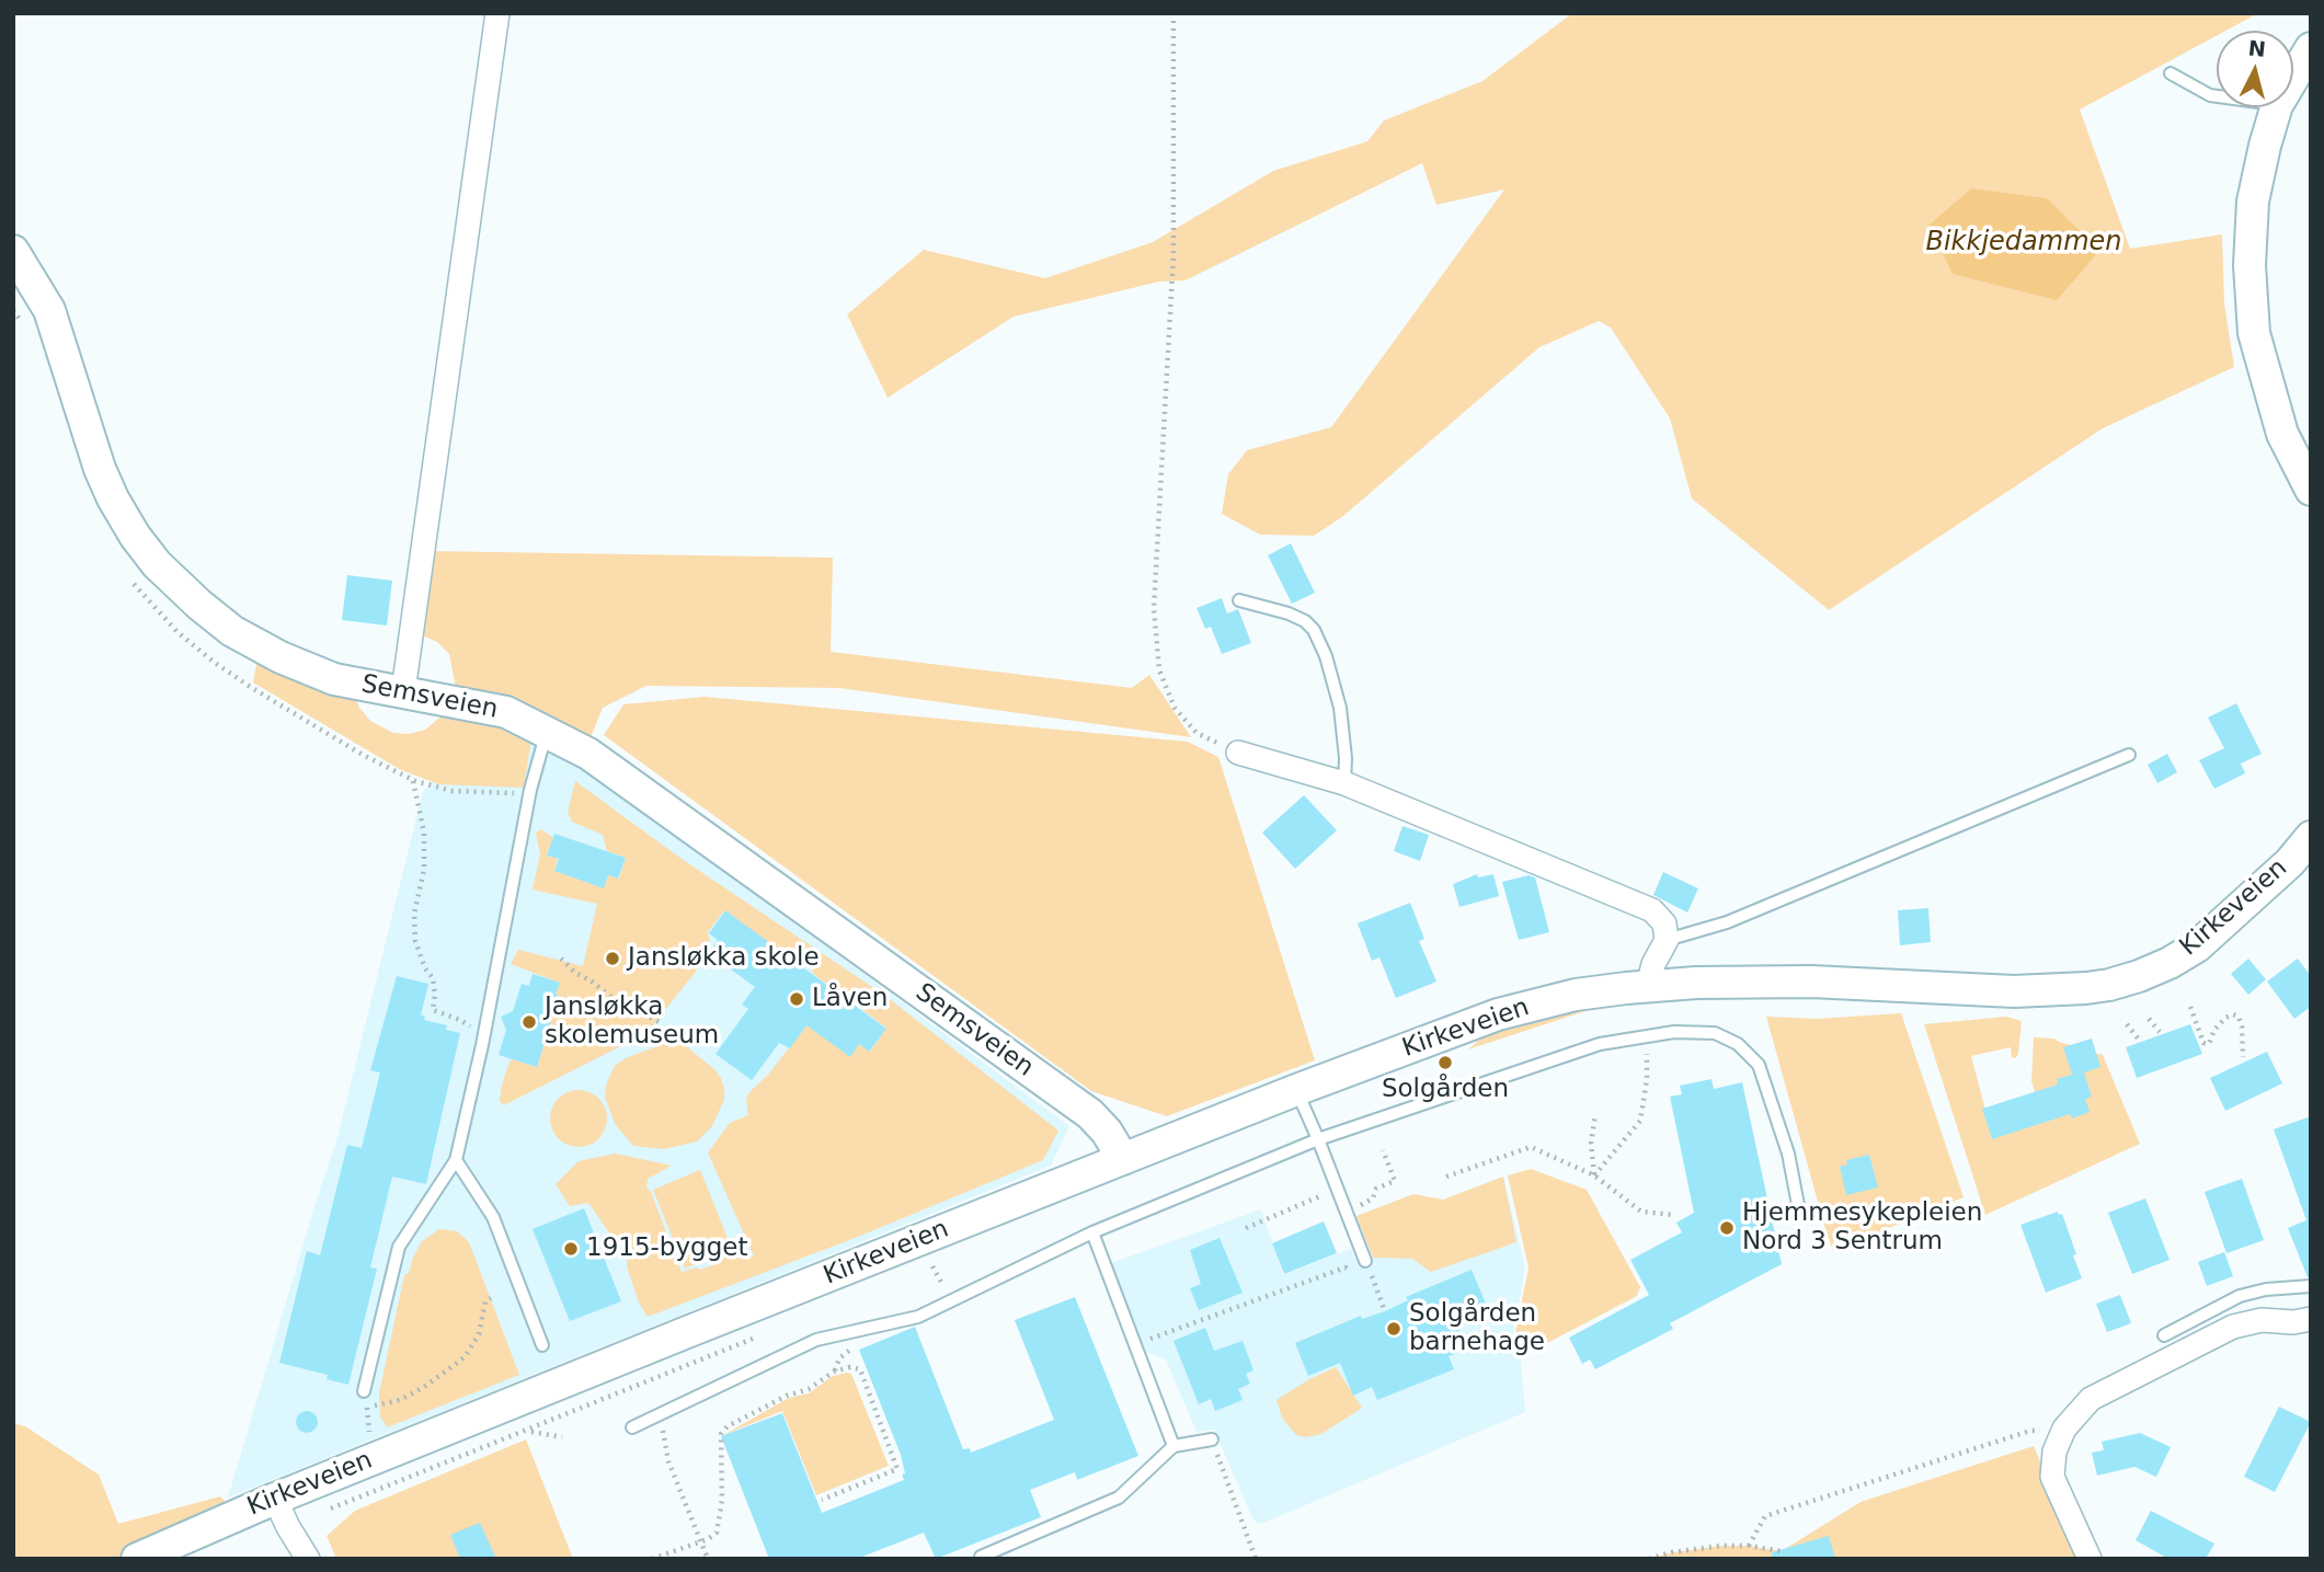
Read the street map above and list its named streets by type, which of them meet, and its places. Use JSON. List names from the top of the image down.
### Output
{
  "streets": {
    "main road": ["Semsveien", "Kirkeveien"]
  },
  "crossings": [
    ["Semsveien", "Kirkeveien"]
  ],
  "water": ["Bikkjedammen"],
  "places": [
    "Jansløkka skole",
    "Låven",
    "Jansløkka skolemuseum",
    "Solgården",
    "Hjemmesykepleien Nord 3 Sentrum",
    "1915-bygget",
    "Solgården barnehage"
  ],
  "north": "top"
}
